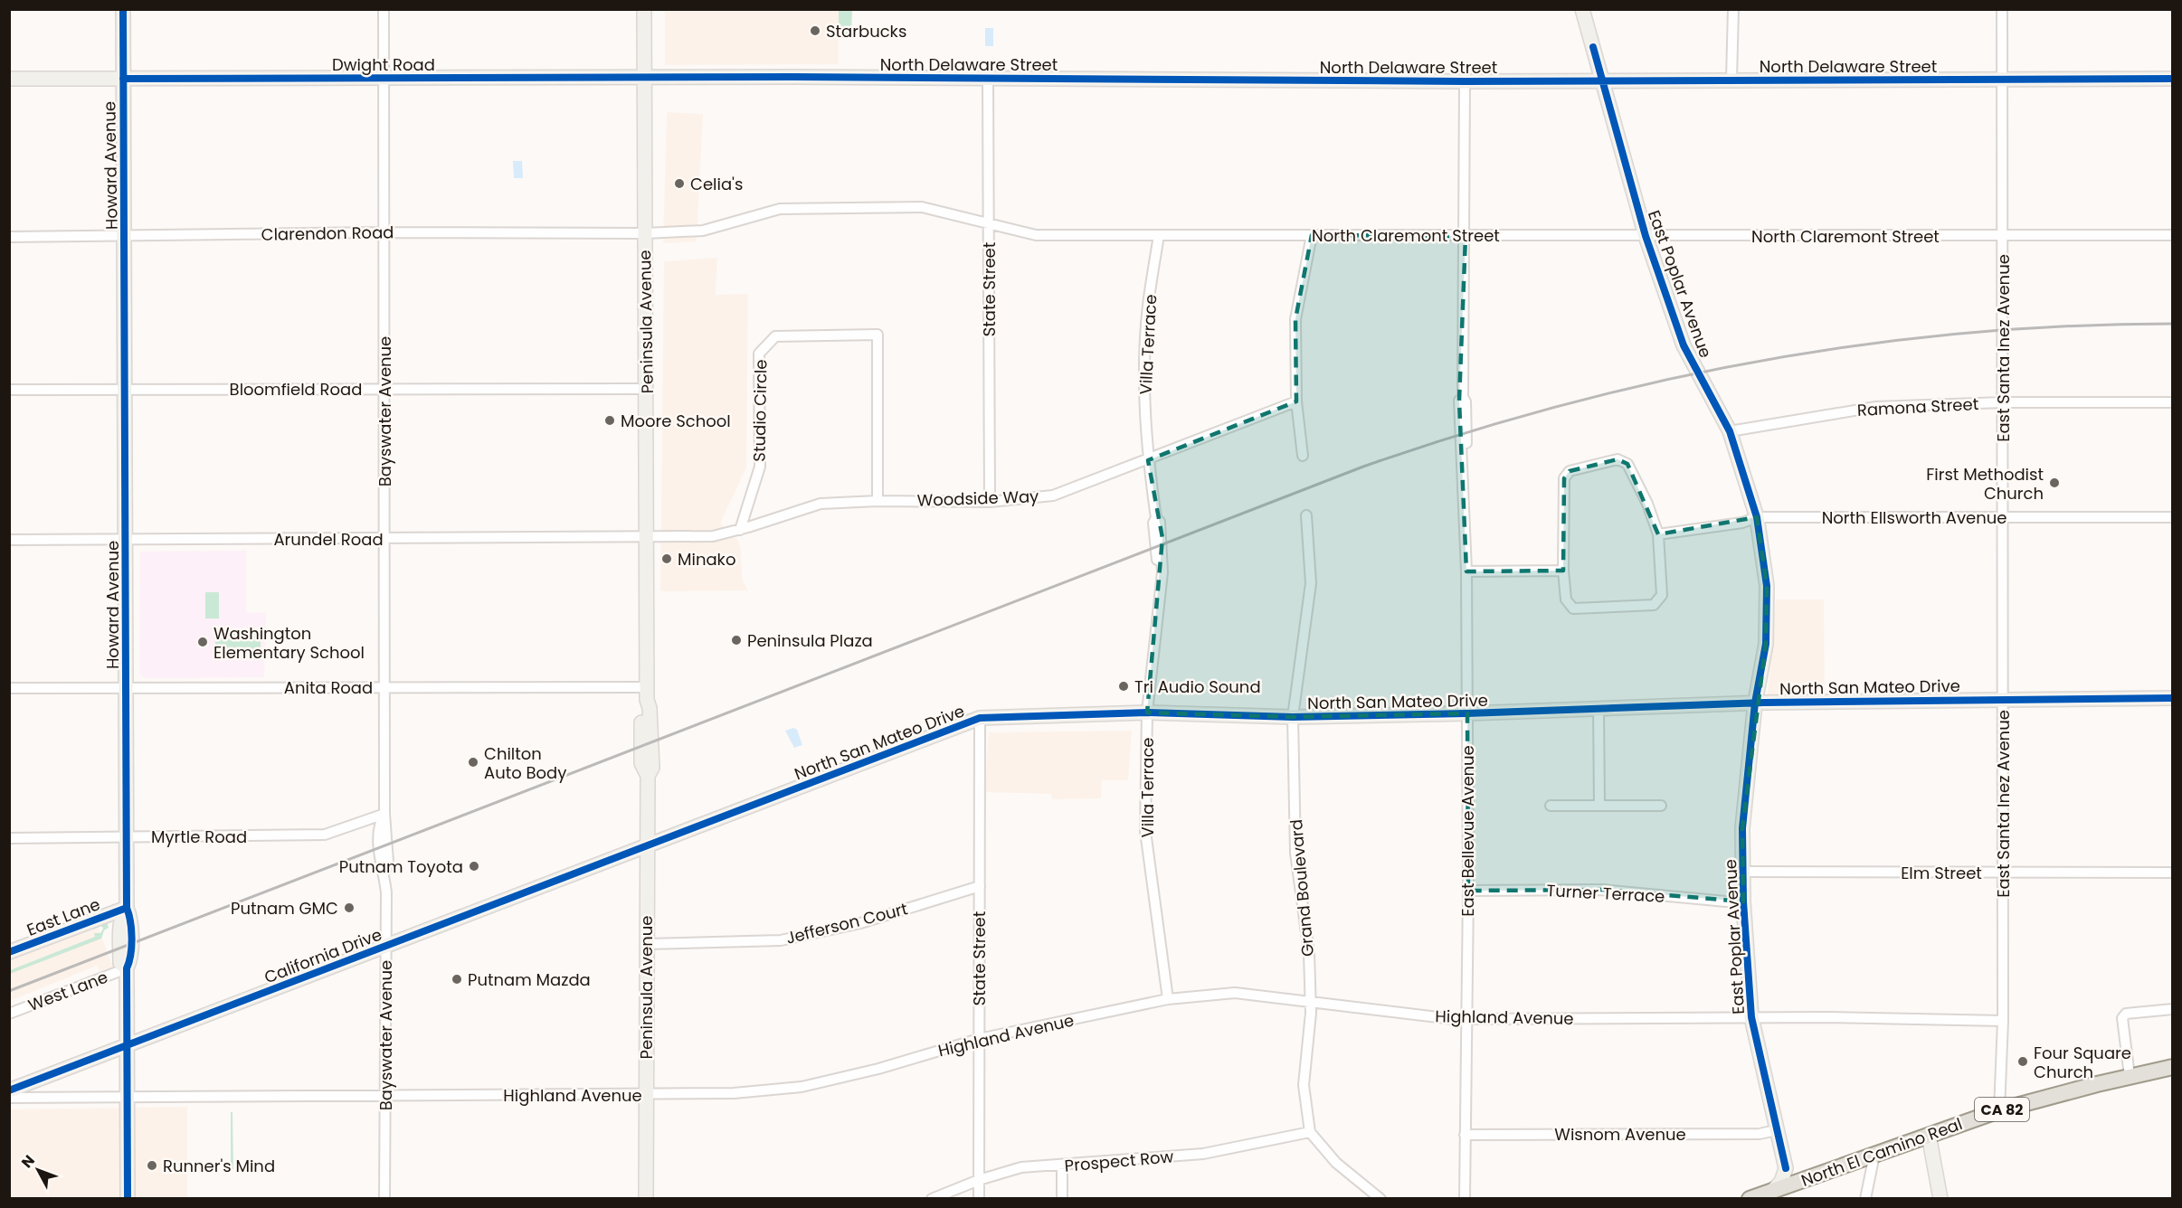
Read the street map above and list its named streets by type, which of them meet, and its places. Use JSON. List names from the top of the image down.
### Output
{
  "streets": {
    "main road": [
      "Dwight Road",
      "North Delaware Street",
      "Howard Avenue",
      "East Poplar Avenue",
      "Peninsula Avenue",
      "North San Mateo Drive",
      "East Lane",
      "California Drive",
      "CA 82",
      "North El Camino Real"
    ],
    "street": [
      "Clarendon Road",
      "North Claremont Street",
      "State Street",
      "Villa Terrace",
      "East Santa Inez Avenue",
      "Bloomfield Road",
      "Ramona Street",
      "Studio Circle",
      "Bayswater Avenue",
      "Woodside Way",
      "North Ellsworth Avenue",
      "Arundel Road",
      "Anita Road",
      "East Bellevue Avenue",
      "Myrtle Road",
      "Elm Street",
      "Grand Boulevard",
      "Turner Terrace",
      "Jefferson Court",
      "West Lane",
      "Highland Avenue",
      "Wisnom Avenue",
      "Prospect Row"
    ]
  },
  "crossings": [
    ["Dwight Road", "North Delaware Street"],
    ["Dwight Road", "Howard Avenue"],
    ["Dwight Road", "Peninsula Avenue"],
    ["Dwight Road", "Bayswater Avenue"],
    ["North Delaware Street", "East Poplar Avenue"],
    ["North Delaware Street", "State Street"],
    ["North Delaware Street", "Peninsula Avenue"],
    ["North Delaware Street", "East Santa Inez Avenue"],
    ["North Delaware Street", "East Bellevue Avenue"],
    ["Howard Avenue", "Clarendon Road"],
    ["Howard Avenue", "Bloomfield Road"],
    ["Howard Avenue", "Arundel Road"],
    ["Howard Avenue", "Anita Road"],
    ["Howard Avenue", "Myrtle Road"],
    ["Howard Avenue", "East Lane"],
    ["Howard Avenue", "California Drive"],
    ["Howard Avenue", "West Lane"],
    ["Howard Avenue", "Highland Avenue"],
    ["Clarendon Road", "North Claremont Street"],
    ["Clarendon Road", "Peninsula Avenue"],
    ["Clarendon Road", "Bayswater Avenue"],
    ["North Claremont Street", "East Poplar Avenue"],
    ["North Claremont Street", "State Street"],
    ["North Claremont Street", "Peninsula Avenue"],
    ["North Claremont Street", "Villa Terrace"],
    ["North Claremont Street", "East Santa Inez Avenue"],
    ["North Claremont Street", "East Bellevue Avenue"],
    ["East Poplar Avenue", "Ramona Street"],
    ["East Poplar Avenue", "North Ellsworth Avenue"],
    ["East Poplar Avenue", "North San Mateo Drive"],
    ["East Poplar Avenue", "Elm Street"],
    ["East Poplar Avenue", "Turner Terrace"],
    ["East Poplar Avenue", "Highland Avenue"],
    ["East Poplar Avenue", "Wisnom Avenue"],
    ["East Poplar Avenue", "North El Camino Real"],
    ["State Street", "Woodside Way"],
    ["State Street", "North San Mateo Drive"],
    ["State Street", "Jefferson Court"],
    ["State Street", "Highland Avenue"],
    ["State Street", "Prospect Row"],
    ["Peninsula Avenue", "Bloomfield Road"],
    ["Peninsula Avenue", "Woodside Way"],
    ["Peninsula Avenue", "Arundel Road"],
    ["Peninsula Avenue", "Anita Road"],
    ["Peninsula Avenue", "North San Mateo Drive"],
    ["Peninsula Avenue", "Jefferson Court"],
    ["Peninsula Avenue", "California Drive"],
    ["Peninsula Avenue", "Highland Avenue"],
    ["Villa Terrace", "Woodside Way"],
    ["Villa Terrace", "North San Mateo Drive"],
    ["Villa Terrace", "Highland Avenue"],
    ["East Santa Inez Avenue", "Ramona Street"],
    ["East Santa Inez Avenue", "North Ellsworth Avenue"],
    ["East Santa Inez Avenue", "North San Mateo Drive"],
    ["East Santa Inez Avenue", "Elm Street"],
    ["East Santa Inez Avenue", "Highland Avenue"],
    ["East Santa Inez Avenue", "North El Camino Real"],
    ["Bloomfield Road", "Bayswater Avenue"],
    ["Studio Circle", "Woodside Way"],
    ["Bayswater Avenue", "Arundel Road"],
    ["Bayswater Avenue", "Anita Road"],
    ["Bayswater Avenue", "Myrtle Road"],
    ["Bayswater Avenue", "California Drive"],
    ["Bayswater Avenue", "Highland Avenue"],
    ["Woodside Way", "Arundel Road"],
    ["North San Mateo Drive", "East Bellevue Avenue"],
    ["North San Mateo Drive", "Grand Boulevard"],
    ["North San Mateo Drive", "California Drive"],
    ["East Bellevue Avenue", "Turner Terrace"],
    ["East Bellevue Avenue", "Highland Avenue"],
    ["East Bellevue Avenue", "Wisnom Avenue"],
    ["Grand Boulevard", "Highland Avenue"],
    ["Grand Boulevard", "Prospect Row"]
  ],
  "places": [
    "Starbucks",
    "Celia's",
    "Moore School",
    "First Methodist Church",
    "Minako",
    "Peninsula Plaza",
    "Washington Elementary School",
    "Tri Audio Sound",
    "Chilton Auto Body",
    "Putnam Toyota",
    "Putnam GMC",
    "Putnam Mazda",
    "Four Square Church",
    "Runner's Mind"
  ],
  "north": "top left"
}
